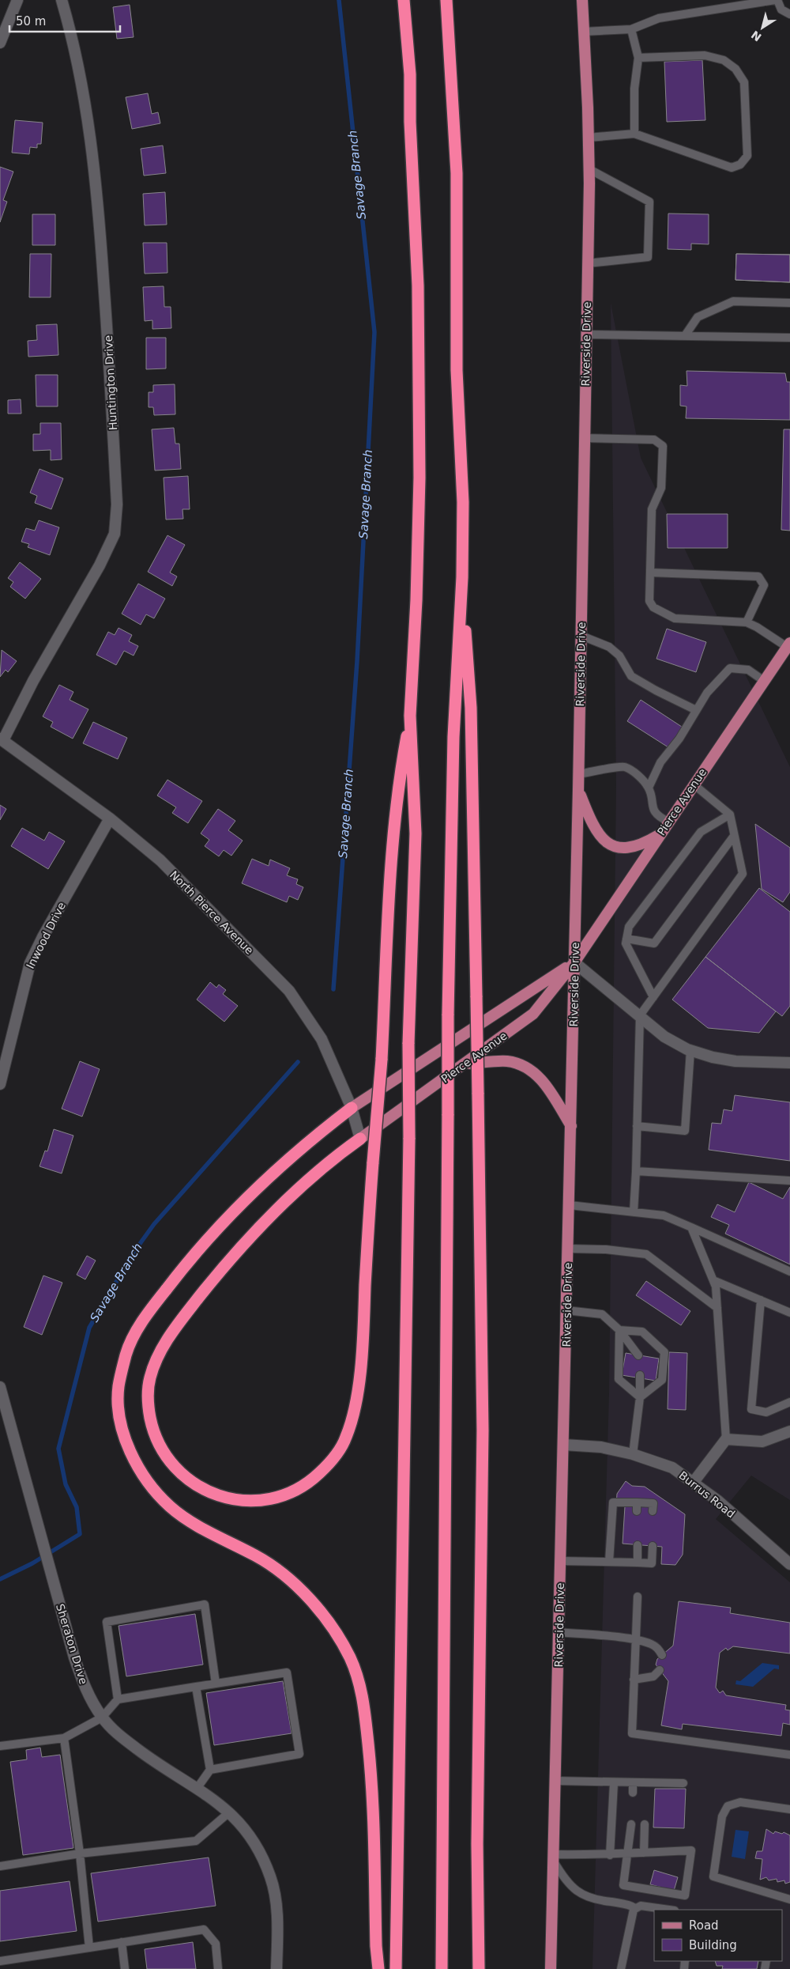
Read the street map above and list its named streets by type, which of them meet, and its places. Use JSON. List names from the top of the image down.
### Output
{
  "streets": {
    "main road": ["Riverside Drive", "Pierce Avenue"],
    "street": [
      "Huntington Drive",
      "North Pierce Avenue",
      "Inwood Drive",
      "Burrus Road",
      "Sheraton Drive"
    ]
  },
  "crossings": [
    ["Riverside Drive", "Pierce Avenue"],
    ["Riverside Drive", "Burrus Road"],
    ["Huntington Drive", "North Pierce Avenue"],
    ["Pierce Avenue", "North Pierce Avenue"],
    ["North Pierce Avenue", "Inwood Drive"]
  ],
  "water": ["Savage Branch"],
  "legend": ["Road", "Building"],
  "scale_bar": "50 m",
  "north": "bottom left"
}
